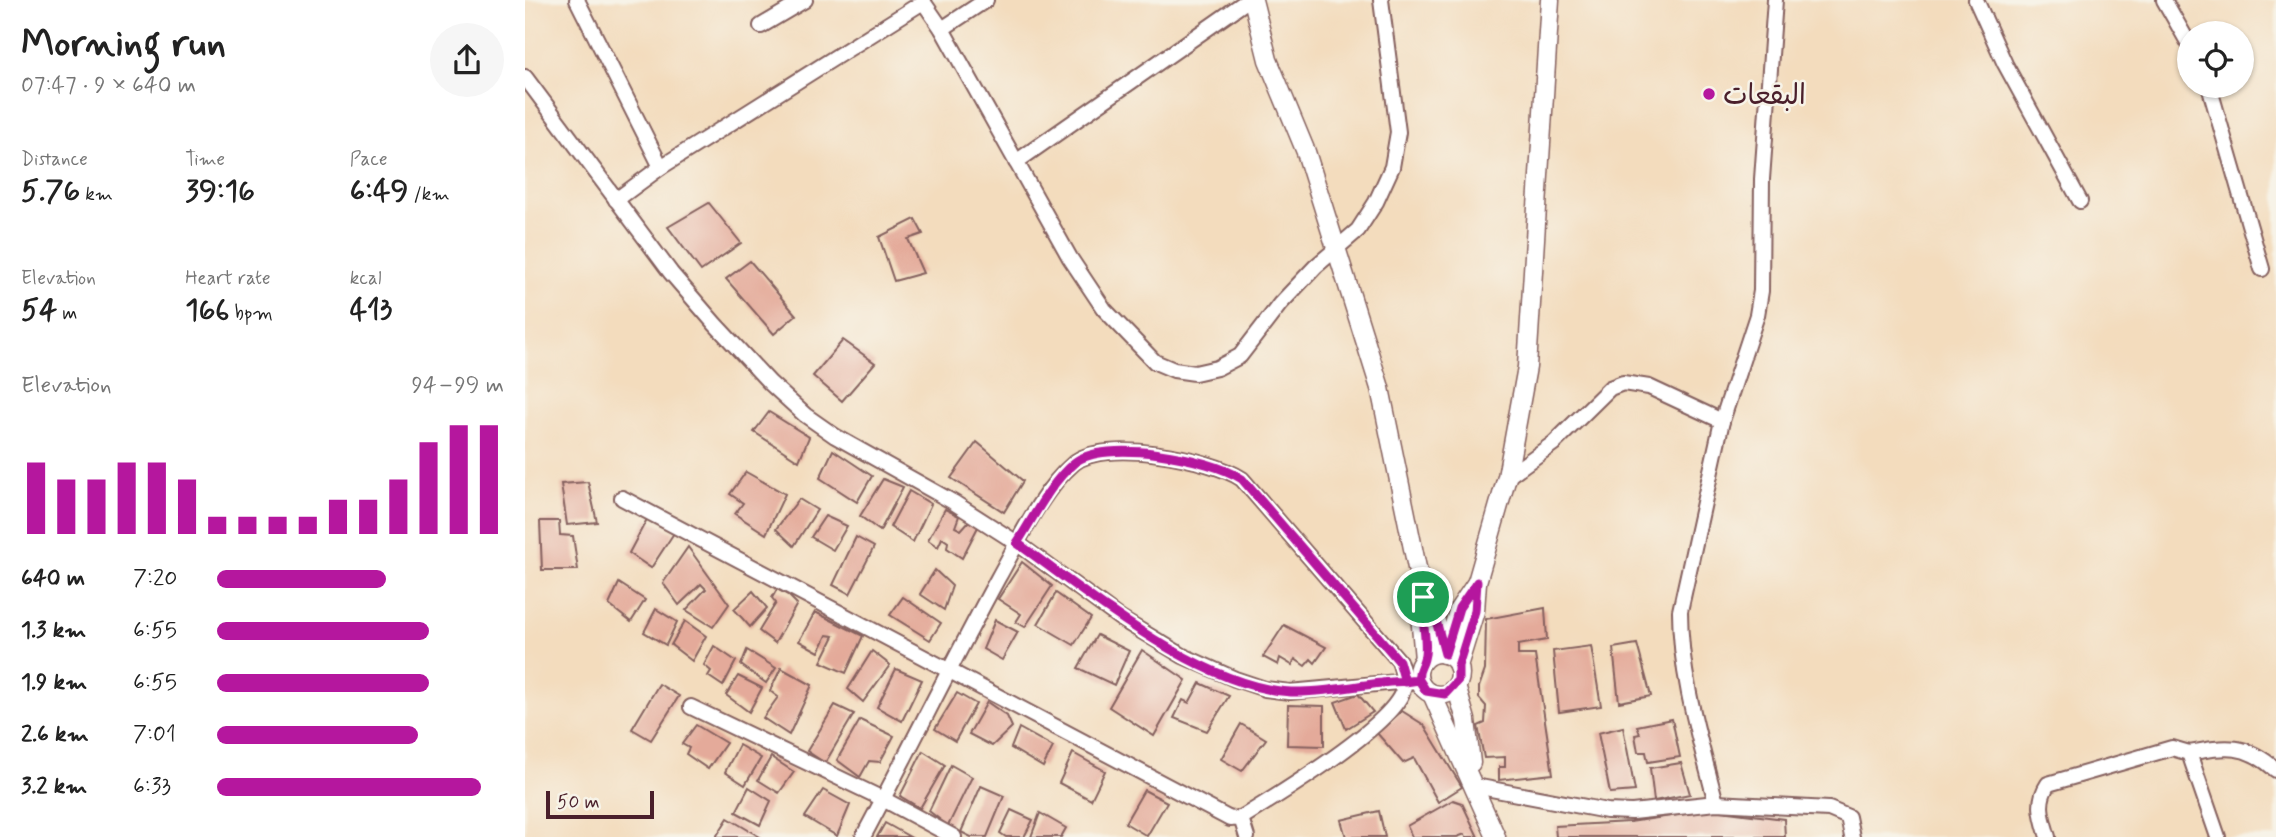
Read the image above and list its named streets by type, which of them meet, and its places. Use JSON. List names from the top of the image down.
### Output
{
  "places": ["البقعات"],
  "scale_bar": "50 m",
  "page": {
    "heading": ["Morning run", "07:47 · 9 × 640 m"],
    "stats": [
      ["Distance", "5.76 km"],
      ["Time", "39:16"],
      ["Pace", "6:49 /km"],
      ["Elevation", "54 m"],
      ["Heart rate", "166 bpm"],
      ["kcal", "413"]
    ],
    "chart": ["Elevation", "94–99 m"],
    "list": [
      {
        "name": "640 m",
        "note": "7:20"
      },
      {
        "name": "1.3 km",
        "note": "6:55"
      },
      {
        "name": "1.9 km",
        "note": "6:55"
      },
      {
        "name": "2.6 km",
        "note": "7:01"
      },
      {
        "name": "3.2 km",
        "note": "6:33"
      }
    ],
    "scale": "50 m"
  }
}
